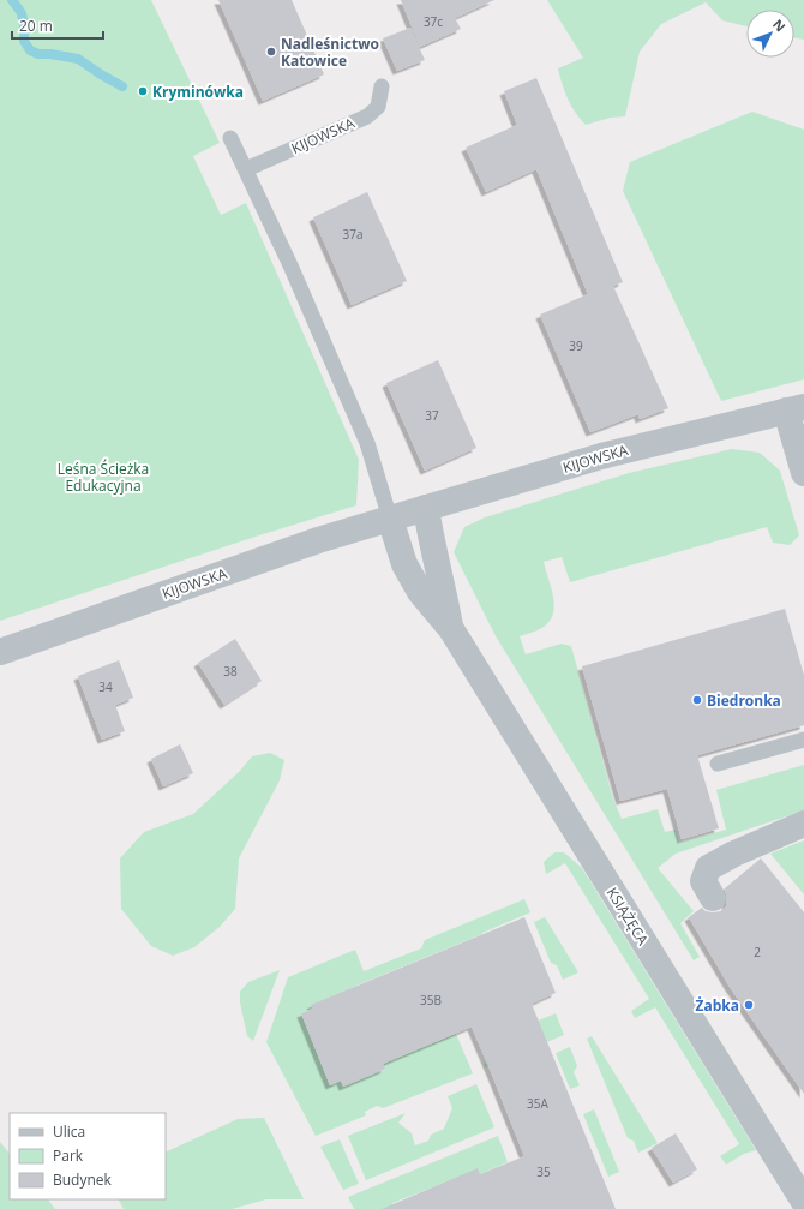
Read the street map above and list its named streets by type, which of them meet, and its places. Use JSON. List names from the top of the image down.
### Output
{
  "streets": {
    "street": ["KIJOWSKA", "KSIĄŻĘCA"]
  },
  "parks": ["Leśna Ścieżka Edukacyjna"],
  "places": [
    "Nadleśnictwo Katowice",
    "Kryminówka",
    "Biedronka",
    "Żabka"
  ],
  "house_numbers": [
    "37c",
    "37a",
    "39",
    "37",
    "38",
    "34",
    "2",
    "35B",
    "35A",
    "35"
  ],
  "legend": ["Ulica", "Park", "Budynek"],
  "scale_bar": "20 m",
  "north": "top right"
}
